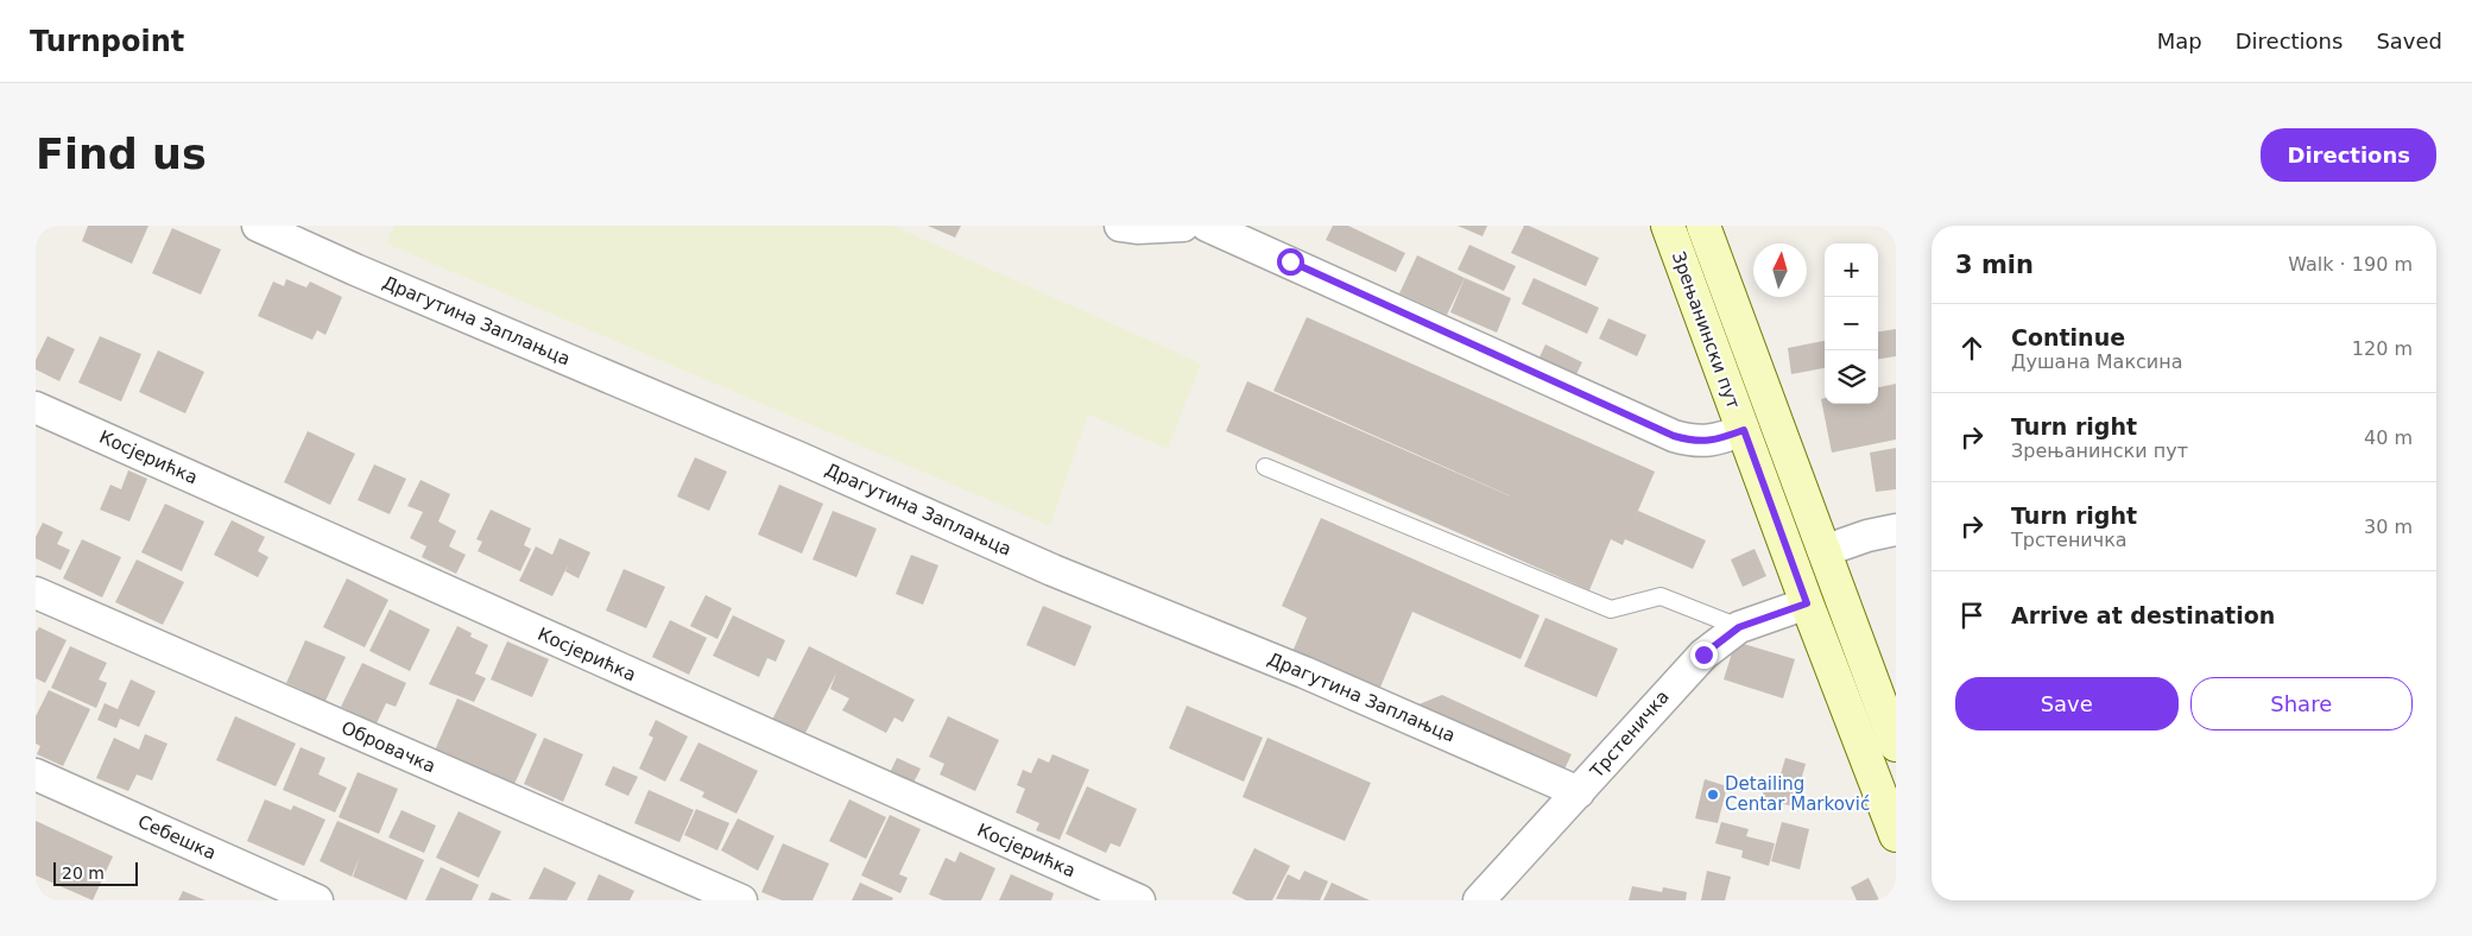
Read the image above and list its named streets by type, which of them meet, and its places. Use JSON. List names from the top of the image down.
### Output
{
  "streets": {
    "main road": ["Зрењанински пут"],
    "street": [
      "Драгутина Заплањца",
      "Косјерићка",
      "Трстеничка",
      "Обровачка",
      "Себешка"
    ]
  },
  "crossings": [
    ["Драгутина Заплањца", "Трстеничка"],
    ["Зрењанински пут", "Трстеничка"]
  ],
  "places": ["Detailing Centar Marković"],
  "scale_bar": "20 m",
  "north": "top",
  "page": {
    "header": "Turnpoint",
    "nav": ["Map", "Directions", "Saved"],
    "buttons": [
      "Directions",
      ["Save", "Share"]
    ],
    "title": "Find us",
    "heading": ["3 min", "Walk · 190 m"],
    "map_buttons": ["+", "−"],
    "list": [
      ["Continue", "Душана Максина", "120 m"],
      ["Turn right", "Зрењанински пут", "40 m"],
      ["Turn right", "Трстеничка", "30 m"],
      "Arrive at destination"
    ],
    "scale": "20 m"
  }
}
